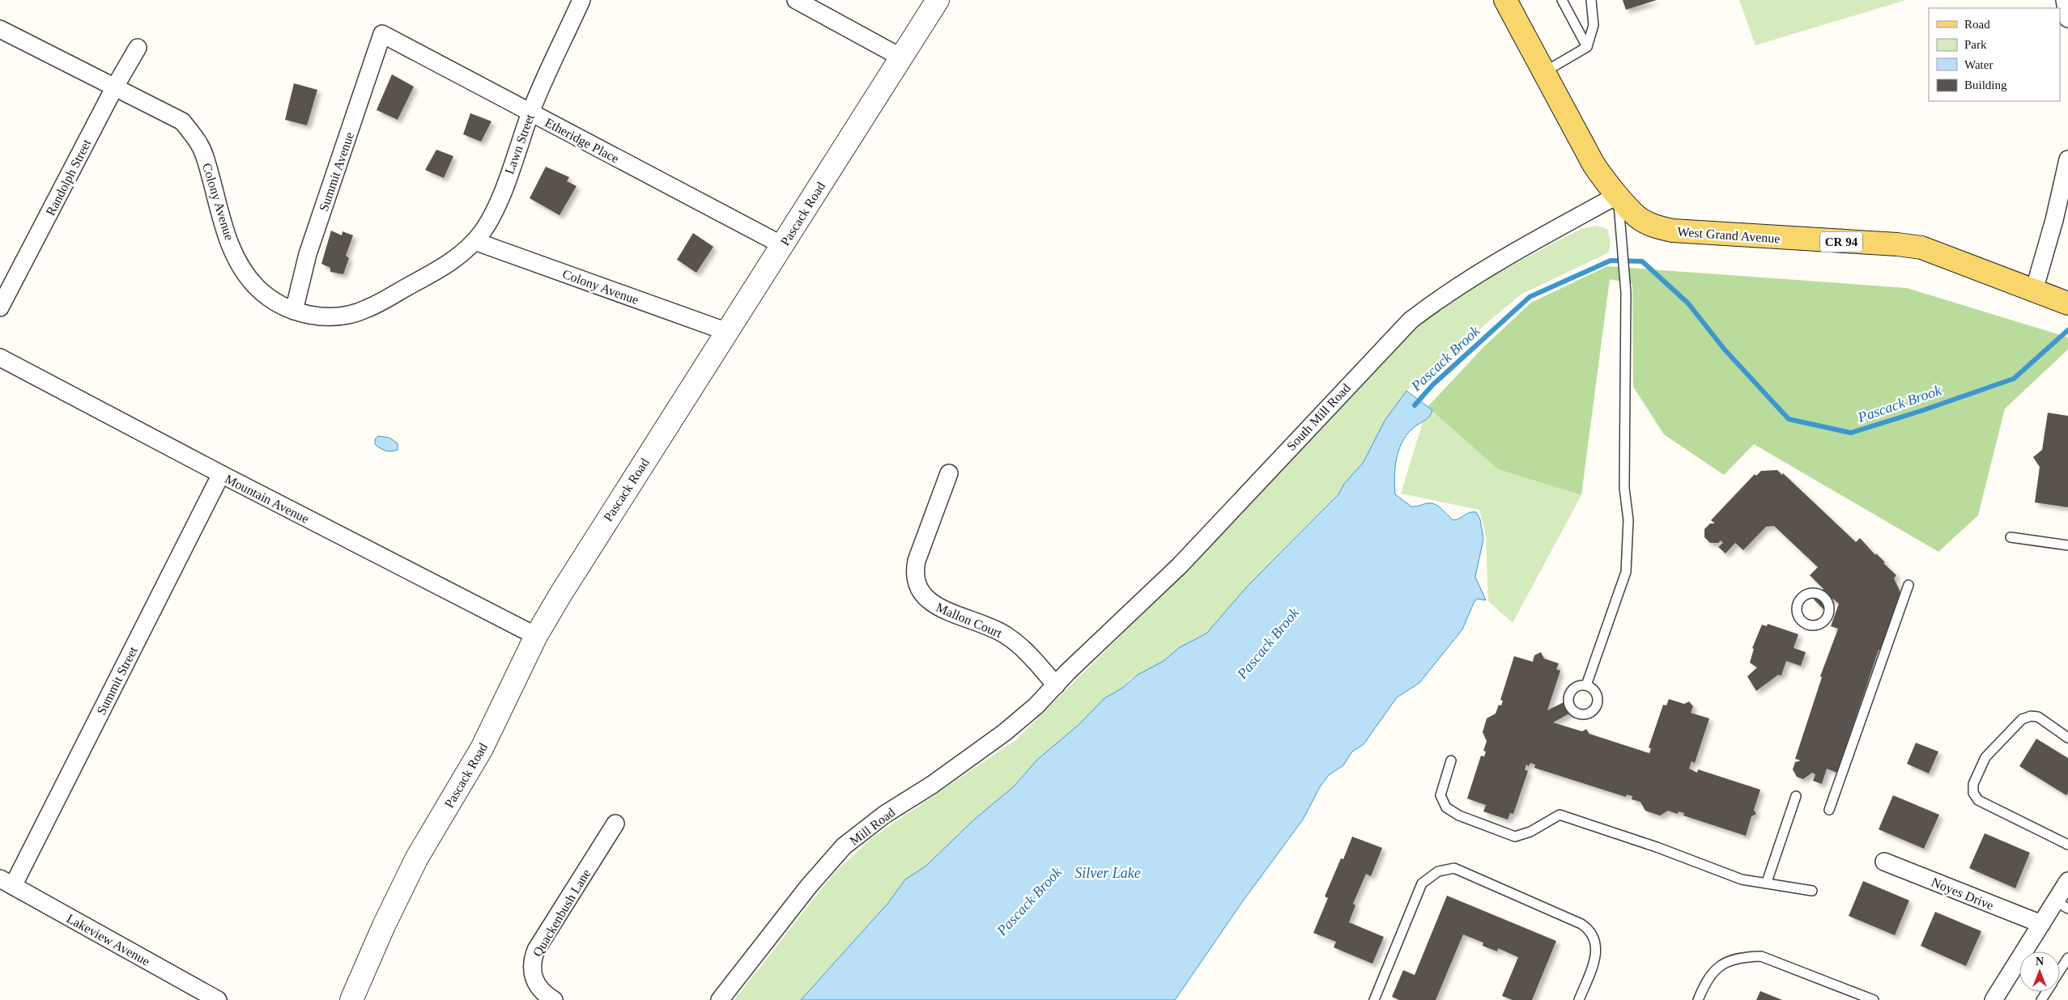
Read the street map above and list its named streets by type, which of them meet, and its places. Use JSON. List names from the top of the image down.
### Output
{
  "streets": {
    "main road": ["West Grand Avenue", "CR 94"],
    "street": [
      "Etheridge Place",
      "Lawn Street",
      "Summit Avenue",
      "Randolph Street",
      "Colony Avenue",
      "Pascack Road",
      "South Mill Road",
      "Mountain Avenue",
      "Mallon Court",
      "Summit Street",
      "Mill Road",
      "Noyes Drive",
      "Quackenbush Lane",
      "Lakeview Avenue"
    ]
  },
  "crossings": [
    ["Etheridge Place", "Lawn Street"],
    ["Etheridge Place", "Summit Avenue"],
    ["Etheridge Place", "Pascack Road"],
    ["Lawn Street", "Colony Avenue"],
    ["Summit Avenue", "Colony Avenue"],
    ["Randolph Street", "Colony Avenue"],
    ["Colony Avenue", "Pascack Road"],
    ["Pascack Road", "Mountain Avenue"],
    ["West Grand Avenue", "South Mill Road"],
    ["South Mill Road", "Mallon Court"],
    ["South Mill Road", "Mill Road"],
    ["Mountain Avenue", "Summit Street"],
    ["Mallon Court", "Mill Road"],
    ["Summit Street", "Lakeview Avenue"]
  ],
  "water": ["Pascack Brook", "Silver Lake"],
  "legend": [
    "Road",
    "Park",
    "Water",
    "Building"
  ],
  "north": "top"
}
